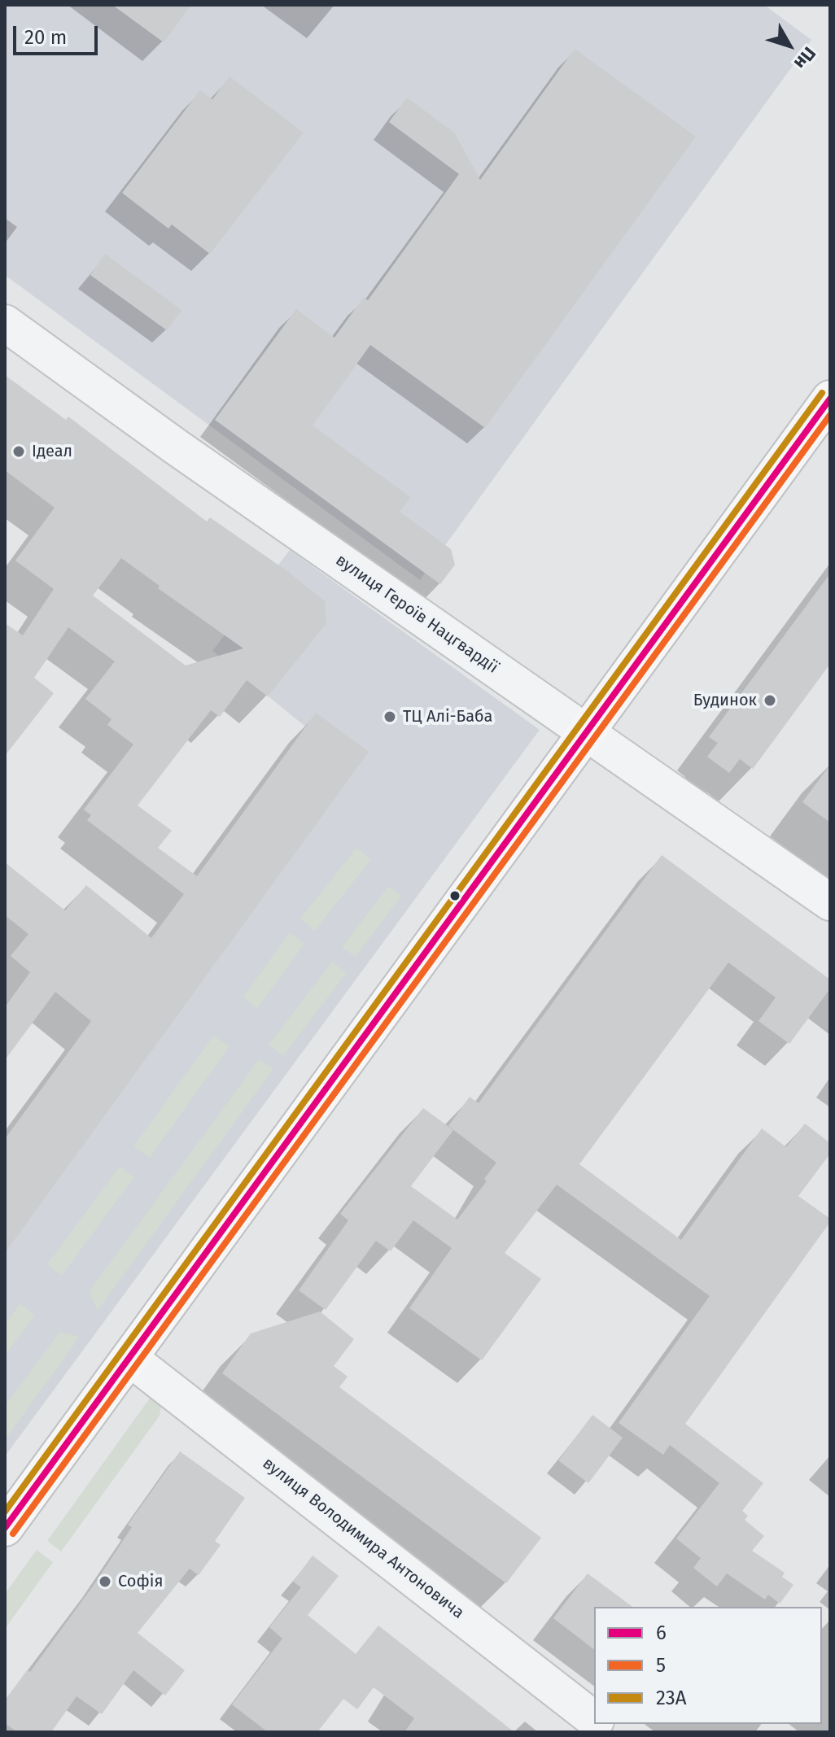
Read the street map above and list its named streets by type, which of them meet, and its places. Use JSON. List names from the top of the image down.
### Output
{
  "streets": {
    "street": ["вулиця Героїв Нацгвардії", "вулиця Володимира Антоновича"]
  },
  "places": [
    "Ідеал",
    "Будинок",
    "ТЦ Алі-Баба",
    "Софія"
  ],
  "lines": ["transit line 23А", "transit line 6", "transit line 5"],
  "legend": ["6", "5", "23А"],
  "scale_bar": "20 m",
  "north": "bottom right"
}
